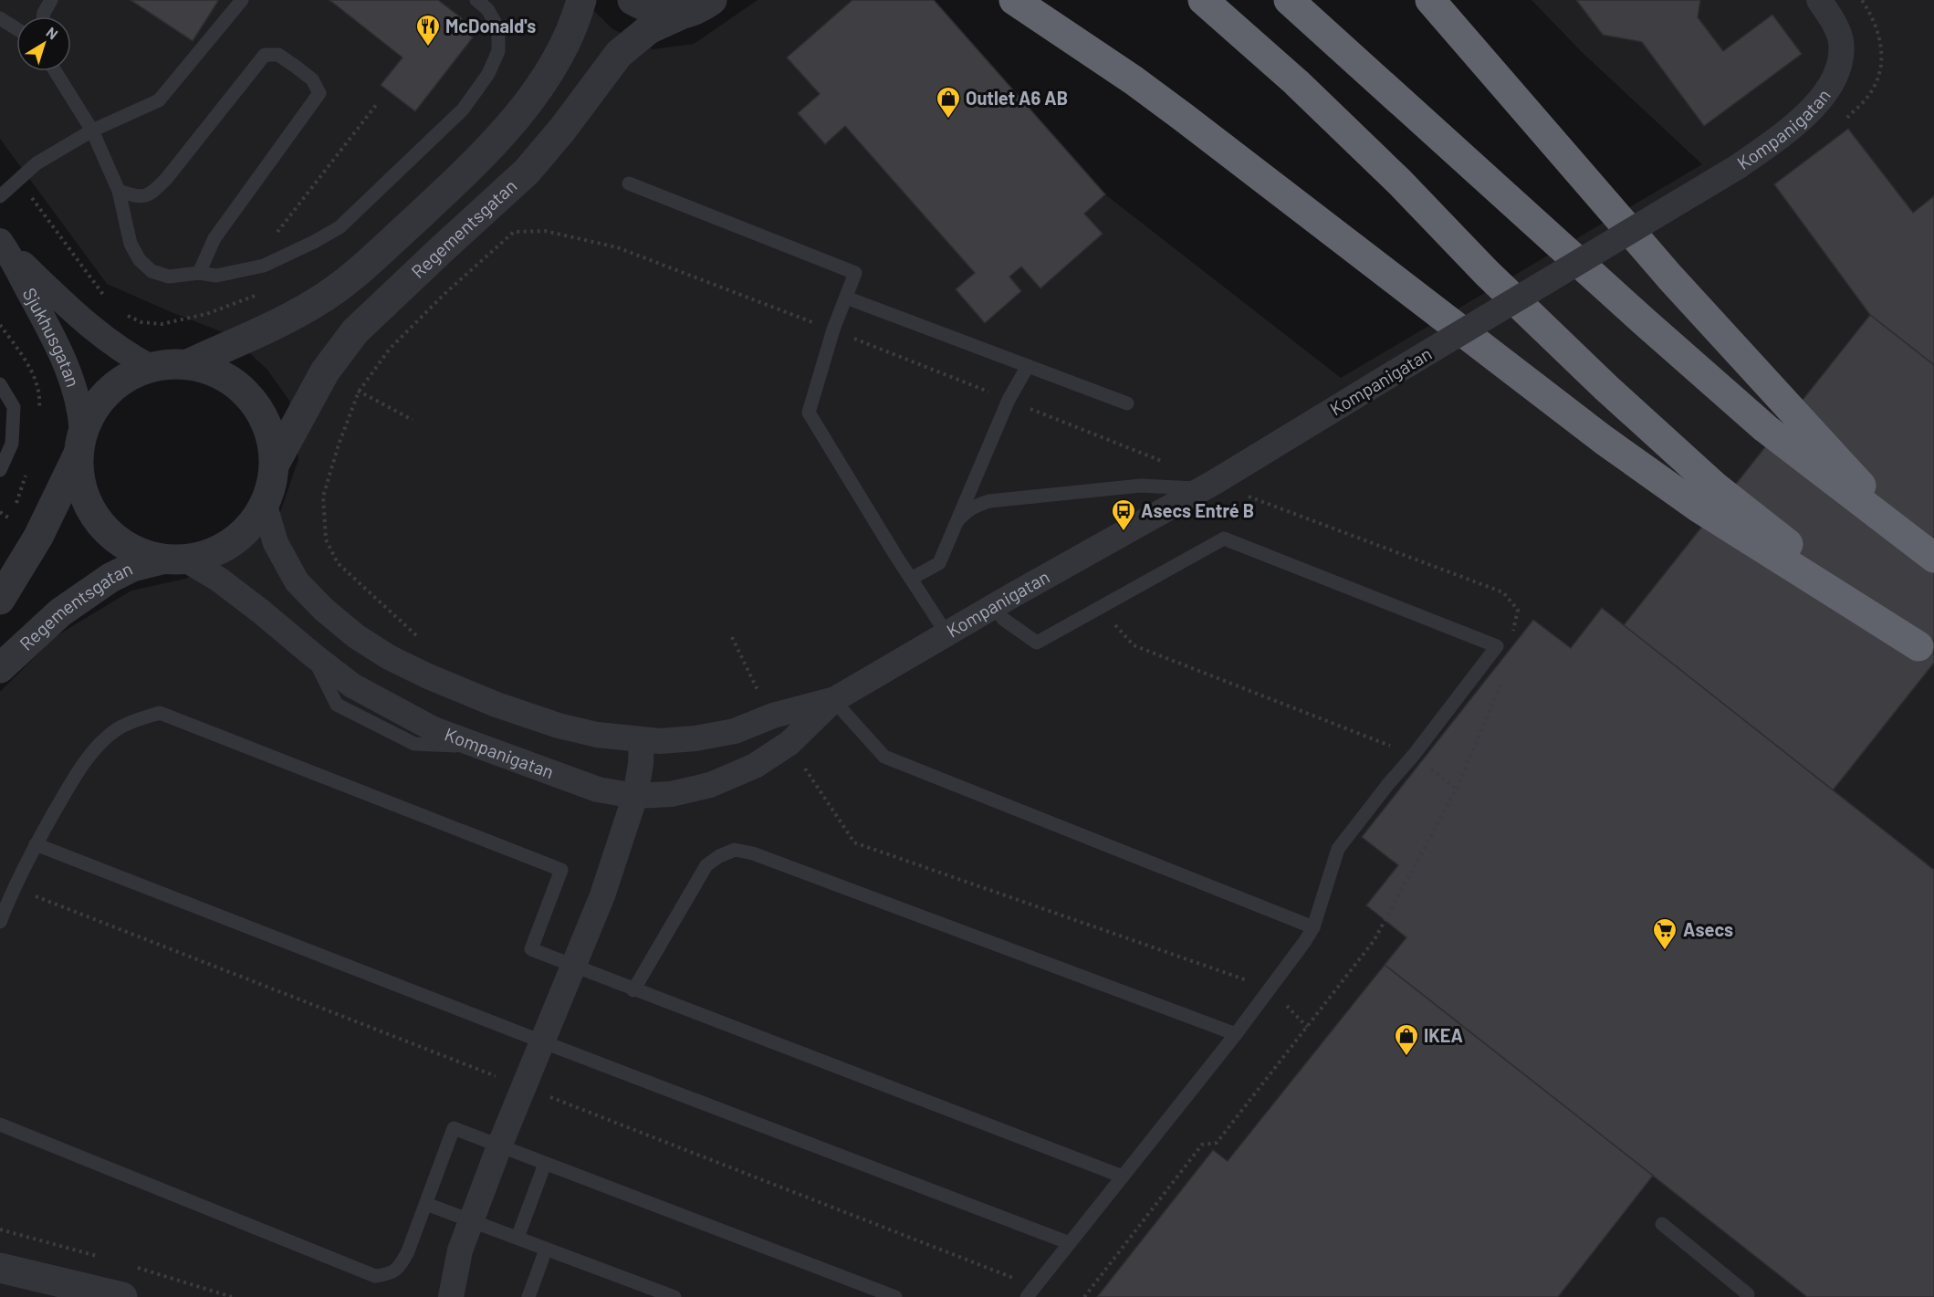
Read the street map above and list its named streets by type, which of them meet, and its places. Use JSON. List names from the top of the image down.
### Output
{
  "streets": {
    "street": ["Kompanigatan", "Regementsgatan", "Sjukhusgatan"]
  },
  "crossings": [
    ["Kompanigatan", "Regementsgatan"]
  ],
  "places": {
    "restaurant": ["McDonald's"],
    "shop": ["Outlet A6 AB", "IKEA"],
    "bus stop": ["Asecs Entré B"],
    "supermarket": ["Asecs"]
  },
  "north": "top right"
}
